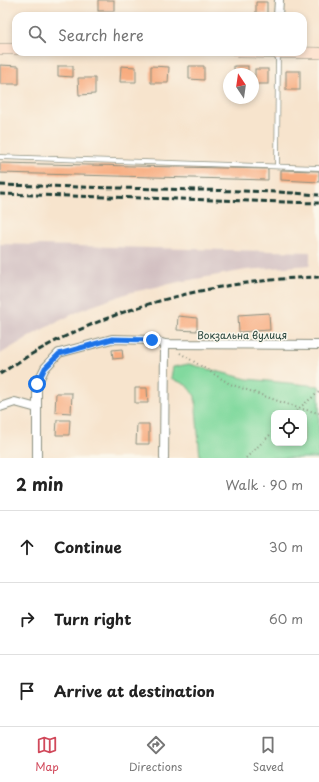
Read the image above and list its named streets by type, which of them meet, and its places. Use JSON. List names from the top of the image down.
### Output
{
  "streets": {
    "street": ["Вокзальна вулиця"]
  },
  "north": "top",
  "page": {
    "search": "Search here",
    "heading": ["2 min", "Walk · 90 m"],
    "list": [
      ["Continue", "30 m"],
      ["Turn right", "60 m"],
      "Arrive at destination"
    ],
    "nav": ["Map", "Directions", "Saved"]
  }
}
